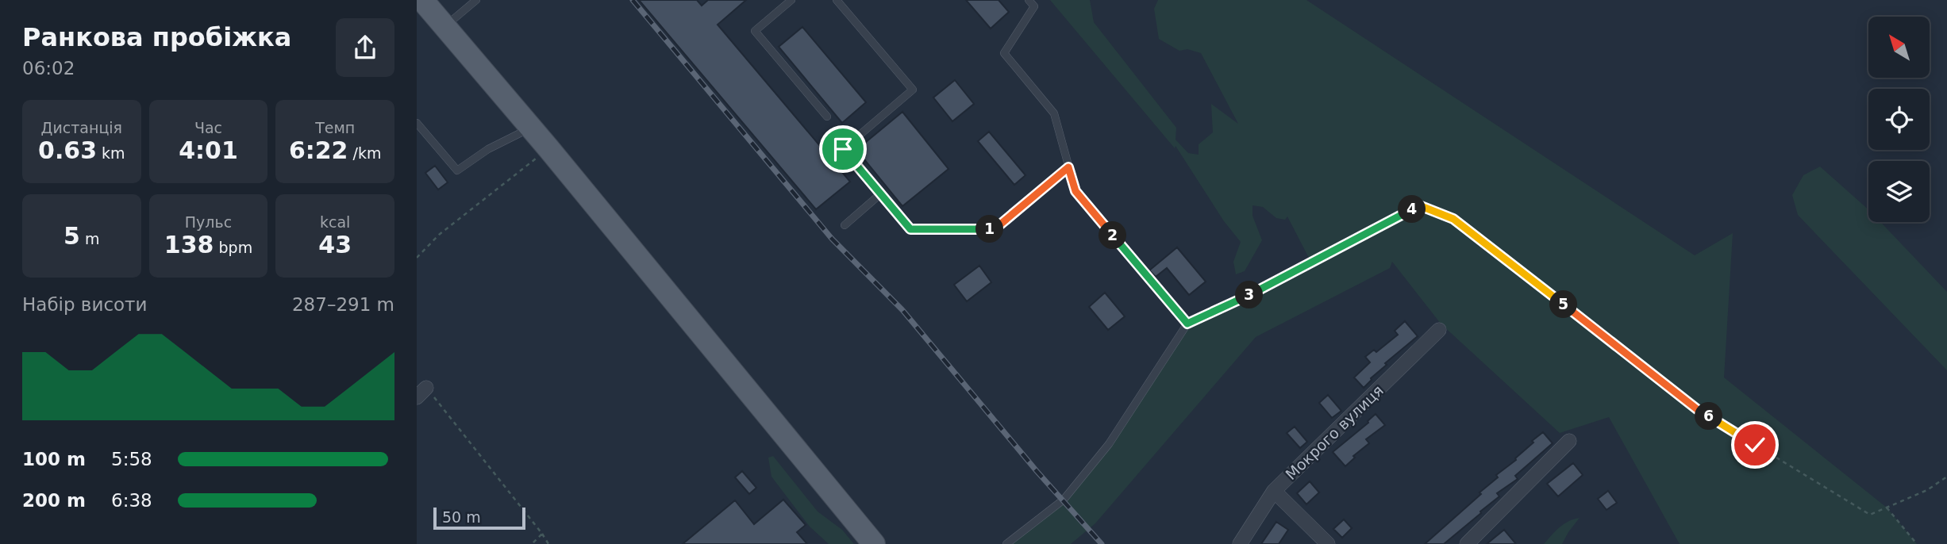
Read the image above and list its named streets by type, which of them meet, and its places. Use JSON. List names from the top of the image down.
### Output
{
  "streets": {
    "street": ["Мокрого вулиця"]
  },
  "scale_bar": "50 m",
  "north": "top left",
  "page": {
    "heading": ["Ранкова пробіжка", "06:02"],
    "stats": [
      ["Дистанція", "0.63 km"],
      ["Час", "4:01"],
      ["Темп", "6:22 /km"],
      ["5 m"],
      ["Пульс", "138 bpm"],
      ["kcal", "43"]
    ],
    "pins": [
      "4",
      "1",
      "2",
      "3",
      "5",
      "6"
    ],
    "chart": ["Набір висоти", "287–291 m"],
    "list": [
      {
        "name": "100 m",
        "note": "5:58"
      },
      {
        "name": "200 m",
        "note": "6:38"
      }
    ],
    "scale": "50 m"
  }
}
